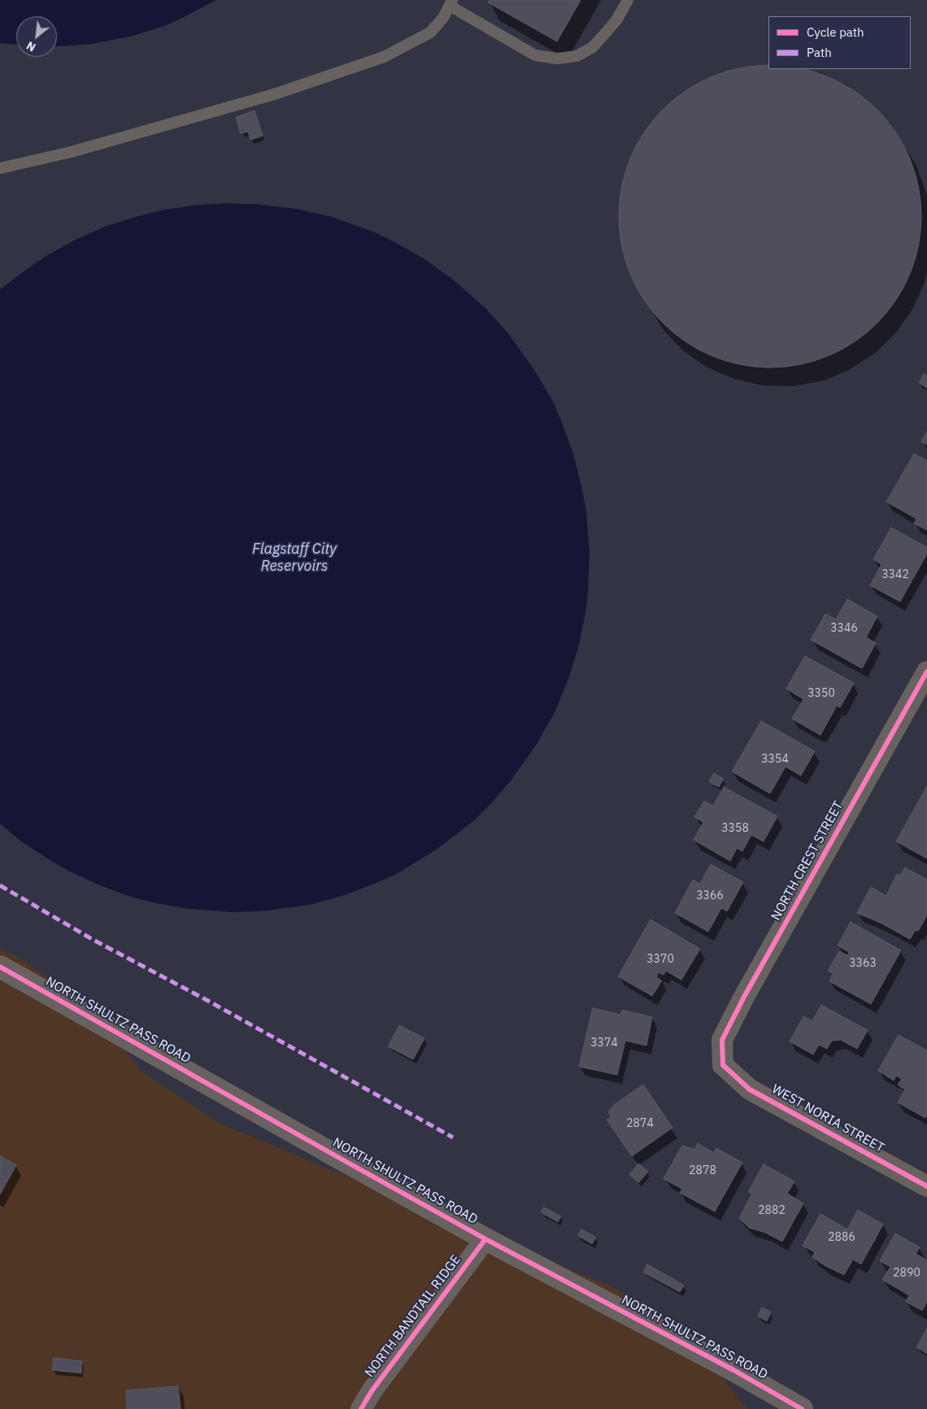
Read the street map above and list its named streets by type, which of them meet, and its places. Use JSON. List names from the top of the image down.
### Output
{
  "streets": {
    "street": [
      "NORTH CREST STREET",
      "NORTH SHULTZ PASS ROAD",
      "WEST NORIA STREET",
      "NORTH BANDTAIL RIDGE"
    ]
  },
  "crossings": [
    ["NORTH CREST STREET", "WEST NORIA STREET"],
    ["NORTH SHULTZ PASS ROAD", "NORTH BANDTAIL RIDGE"]
  ],
  "water": ["Flagstaff City Reservoirs"],
  "house_numbers": [
    "3342",
    "3346",
    "3350",
    "3354",
    "3358",
    "3366",
    "3370",
    "3363",
    "3374",
    "2874",
    "2878",
    "2882",
    "2886",
    "2890"
  ],
  "legend": ["Cycle path", "Path"],
  "north": "bottom left"
}
